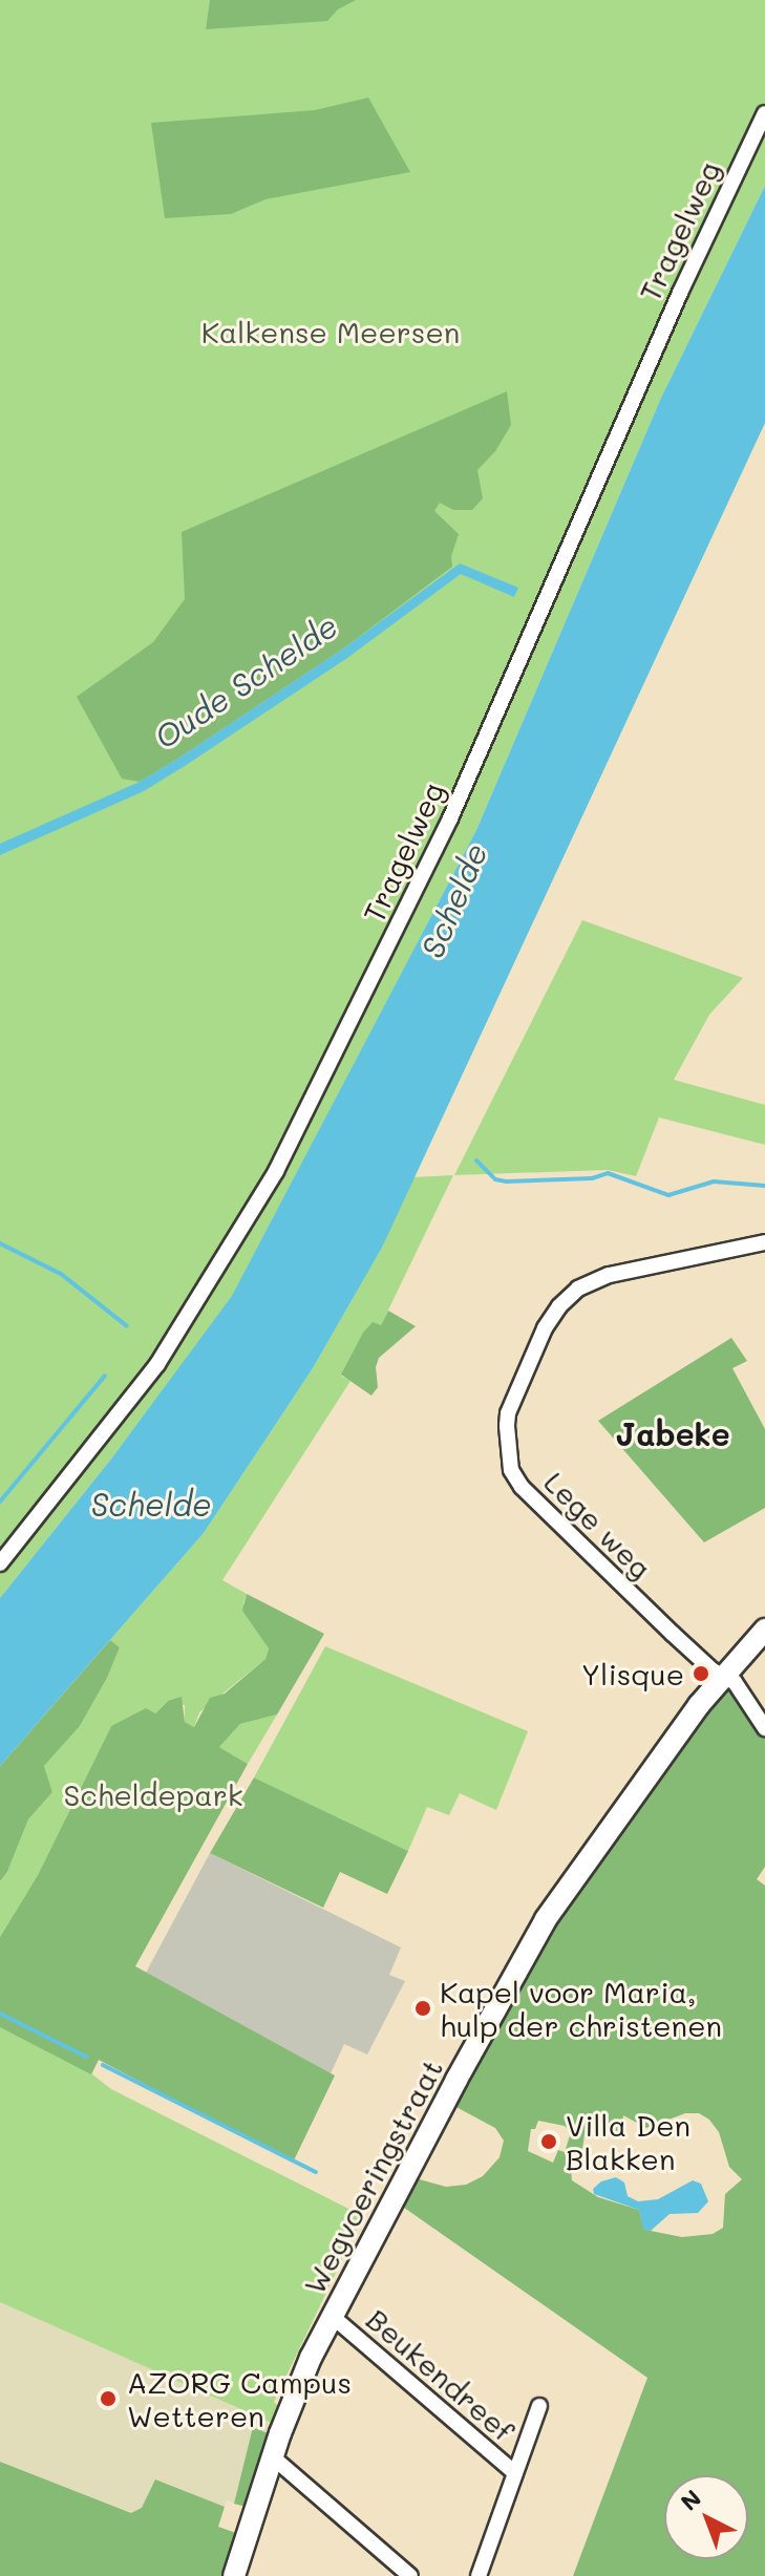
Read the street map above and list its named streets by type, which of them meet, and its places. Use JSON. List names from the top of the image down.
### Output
{
  "streets": {
    "main road": ["Wegvoeringstraat"],
    "street": ["Tragelweg", "Lege weg", "Beukendreef"]
  },
  "crossings": [
    ["Lege weg", "Wegvoeringstraat"],
    ["Wegvoeringstraat", "Beukendreef"]
  ],
  "districts": ["Jabeke"],
  "water": ["Oude Schelde", "Schelde"],
  "parks": ["Kalkense Meersen", "Scheldepark"],
  "places": [
    "Ylisque",
    "Kapel voor Maria, hulp der christenen",
    "Villa Den Blakken",
    "AZORG Campus Wetteren"
  ],
  "north": "top left"
}
